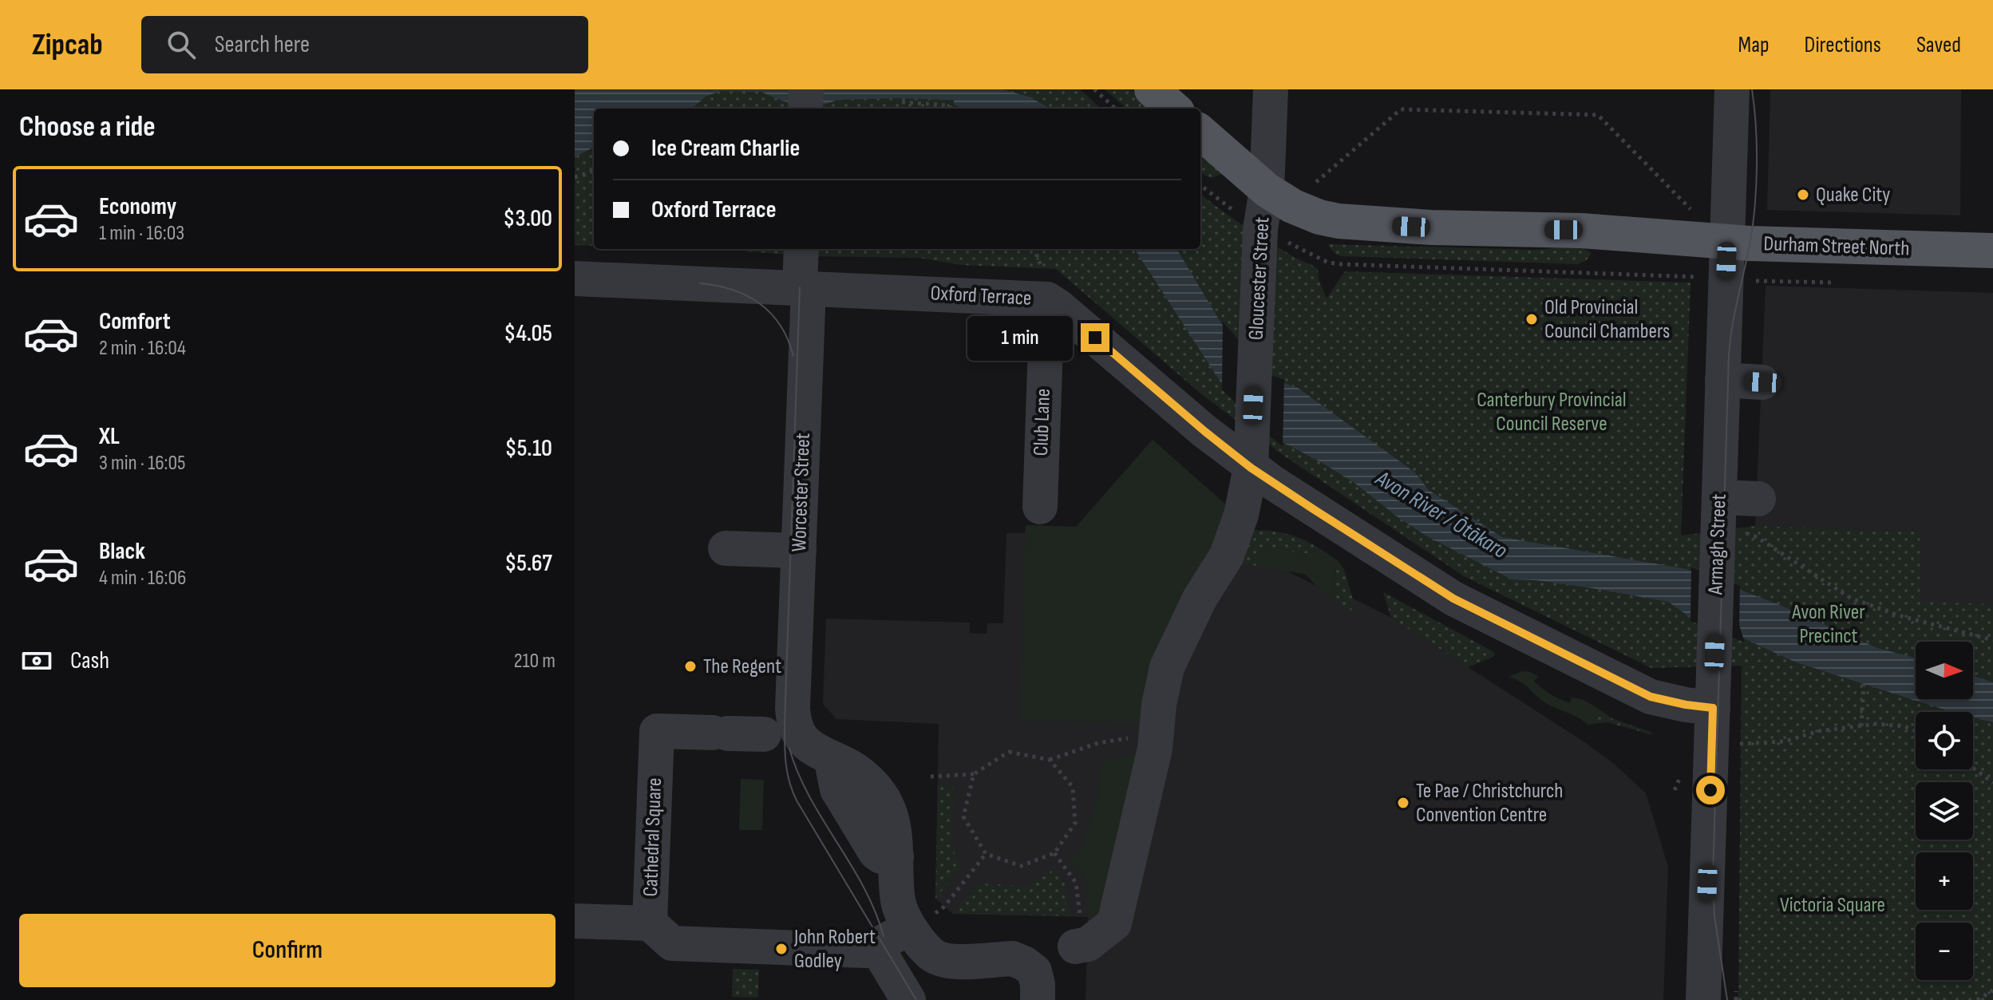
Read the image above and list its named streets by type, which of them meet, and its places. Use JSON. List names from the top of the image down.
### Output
{
  "streets": {
    "main road": ["Durham Street North"],
    "street": [
      "Gloucester Street",
      "Oxford Terrace",
      "Club Lane",
      "Worcester Street",
      "Armagh Street",
      "Cathedral Square"
    ]
  },
  "crossings": [
    ["Durham Street North", "Gloucester Street"],
    ["Durham Street North", "Armagh Street"],
    ["Gloucester Street", "Oxford Terrace"],
    ["Oxford Terrace", "Club Lane"],
    ["Oxford Terrace", "Worcester Street"],
    ["Oxford Terrace", "Armagh Street"]
  ],
  "water": ["Avon River / Ōtākaro"],
  "parks": ["Canterbury Provincial Council Reserve", "Avon River Precinct", "Victoria Square"],
  "places": [
    "Quake City",
    "Old Provincial Council Chambers",
    "The Regent",
    "Te Pae / Christchurch Convention Centre",
    "John Robert Godley"
  ],
  "north": "right",
  "page": {
    "header": "Zipcab",
    "search": "Search here",
    "nav": ["Map", "Directions", "Saved"],
    "heading": "Choose a ride",
    "banner": ["Ice Cream Charlie", "Oxford Terrace"],
    "list": [
      {
        "name": "Economy",
        "note": "1 min · 16:03",
        "value": "$3.00"
      },
      {
        "name": "Comfort",
        "note": "2 min · 16:04",
        "value": "$4.05"
      },
      {
        "name": "XL",
        "note": "3 min · 16:05",
        "value": "$5.10"
      },
      {
        "name": "Black",
        "note": "4 min · 16:06",
        "value": "$5.67"
      }
    ],
    "bubble": "1 min",
    "pay": ["Cash", "210 m"],
    "map_buttons": ["+", "−"],
    "buttons": "Confirm"
  }
}
